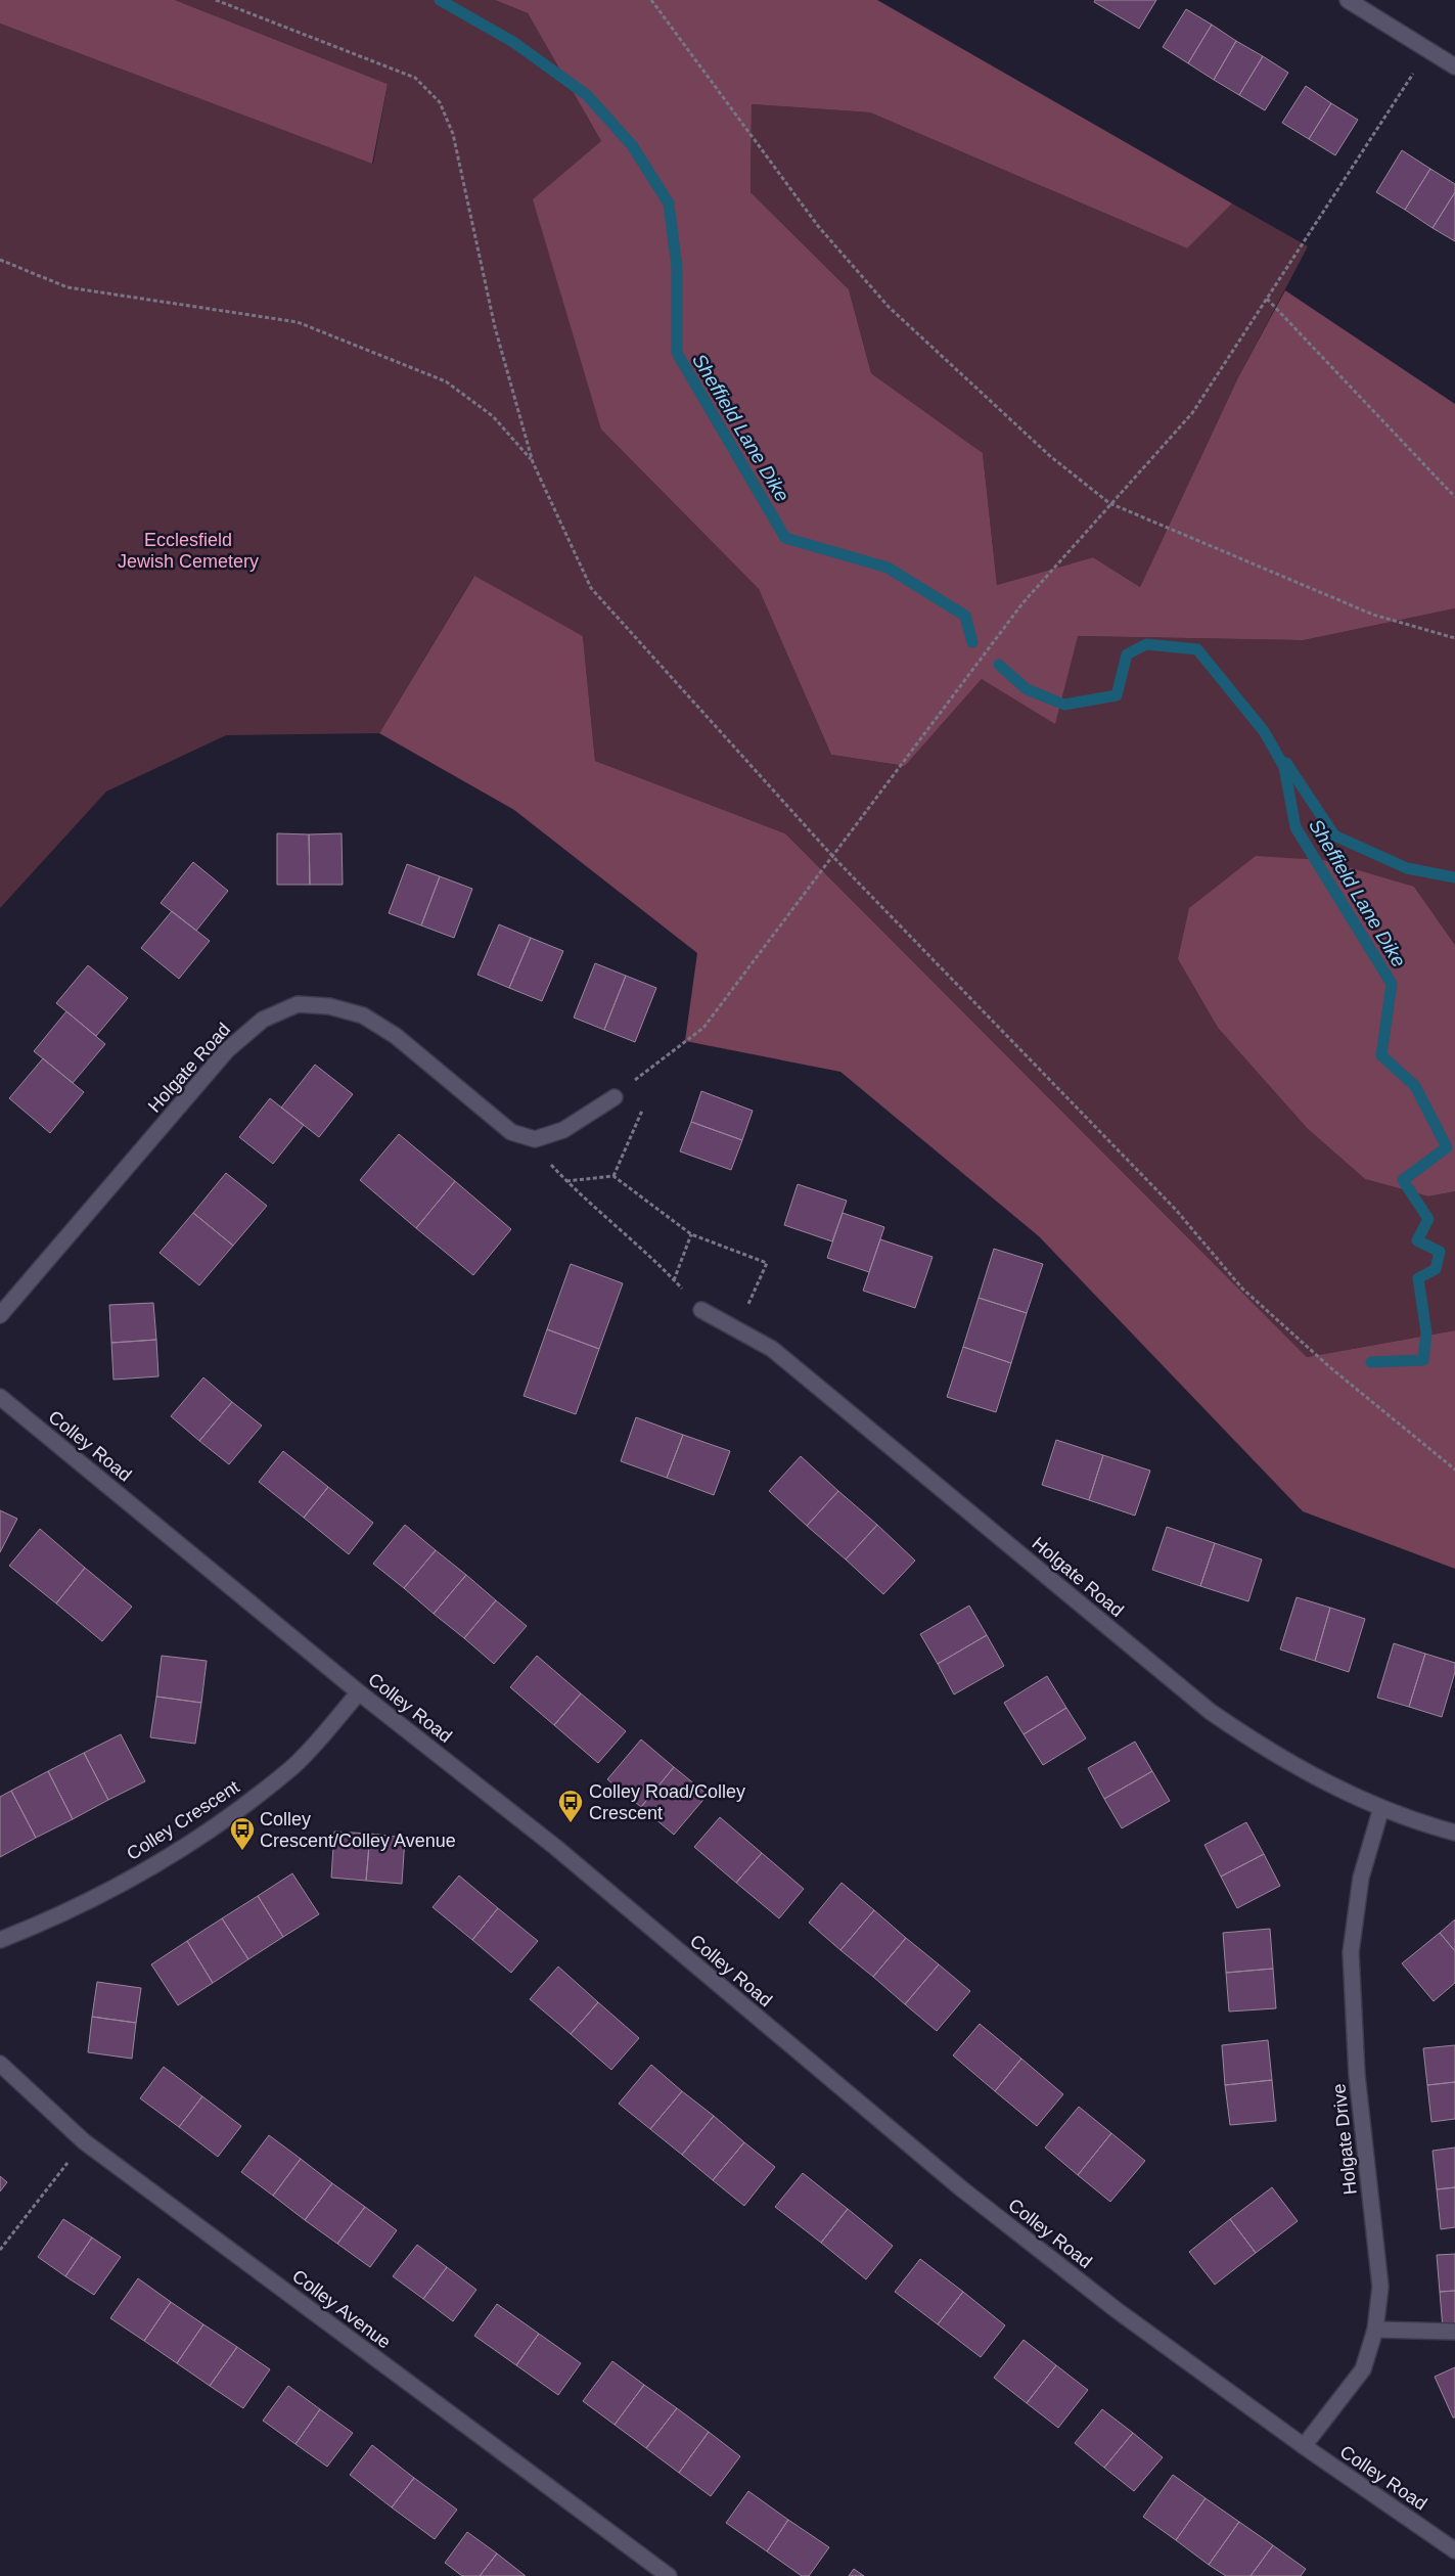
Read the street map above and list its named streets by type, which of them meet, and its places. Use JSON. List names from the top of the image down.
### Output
{
  "streets": {
    "street": [
      "Holgate Road",
      "Colley Road",
      "Colley Crescent",
      "Holgate Drive",
      "Colley Avenue"
    ]
  },
  "crossings": [
    ["Holgate Road", "Holgate Drive"],
    ["Colley Road", "Colley Crescent"],
    ["Colley Road", "Holgate Drive"]
  ],
  "water": ["Sheffield Lane Dike"],
  "parks": ["Ecclesfield Jewish Cemetery"],
  "places": {
    "bus stop": ["Colley Road/Colley Crescent", "Colley Crescent/Colley Avenue"]
  }
}
